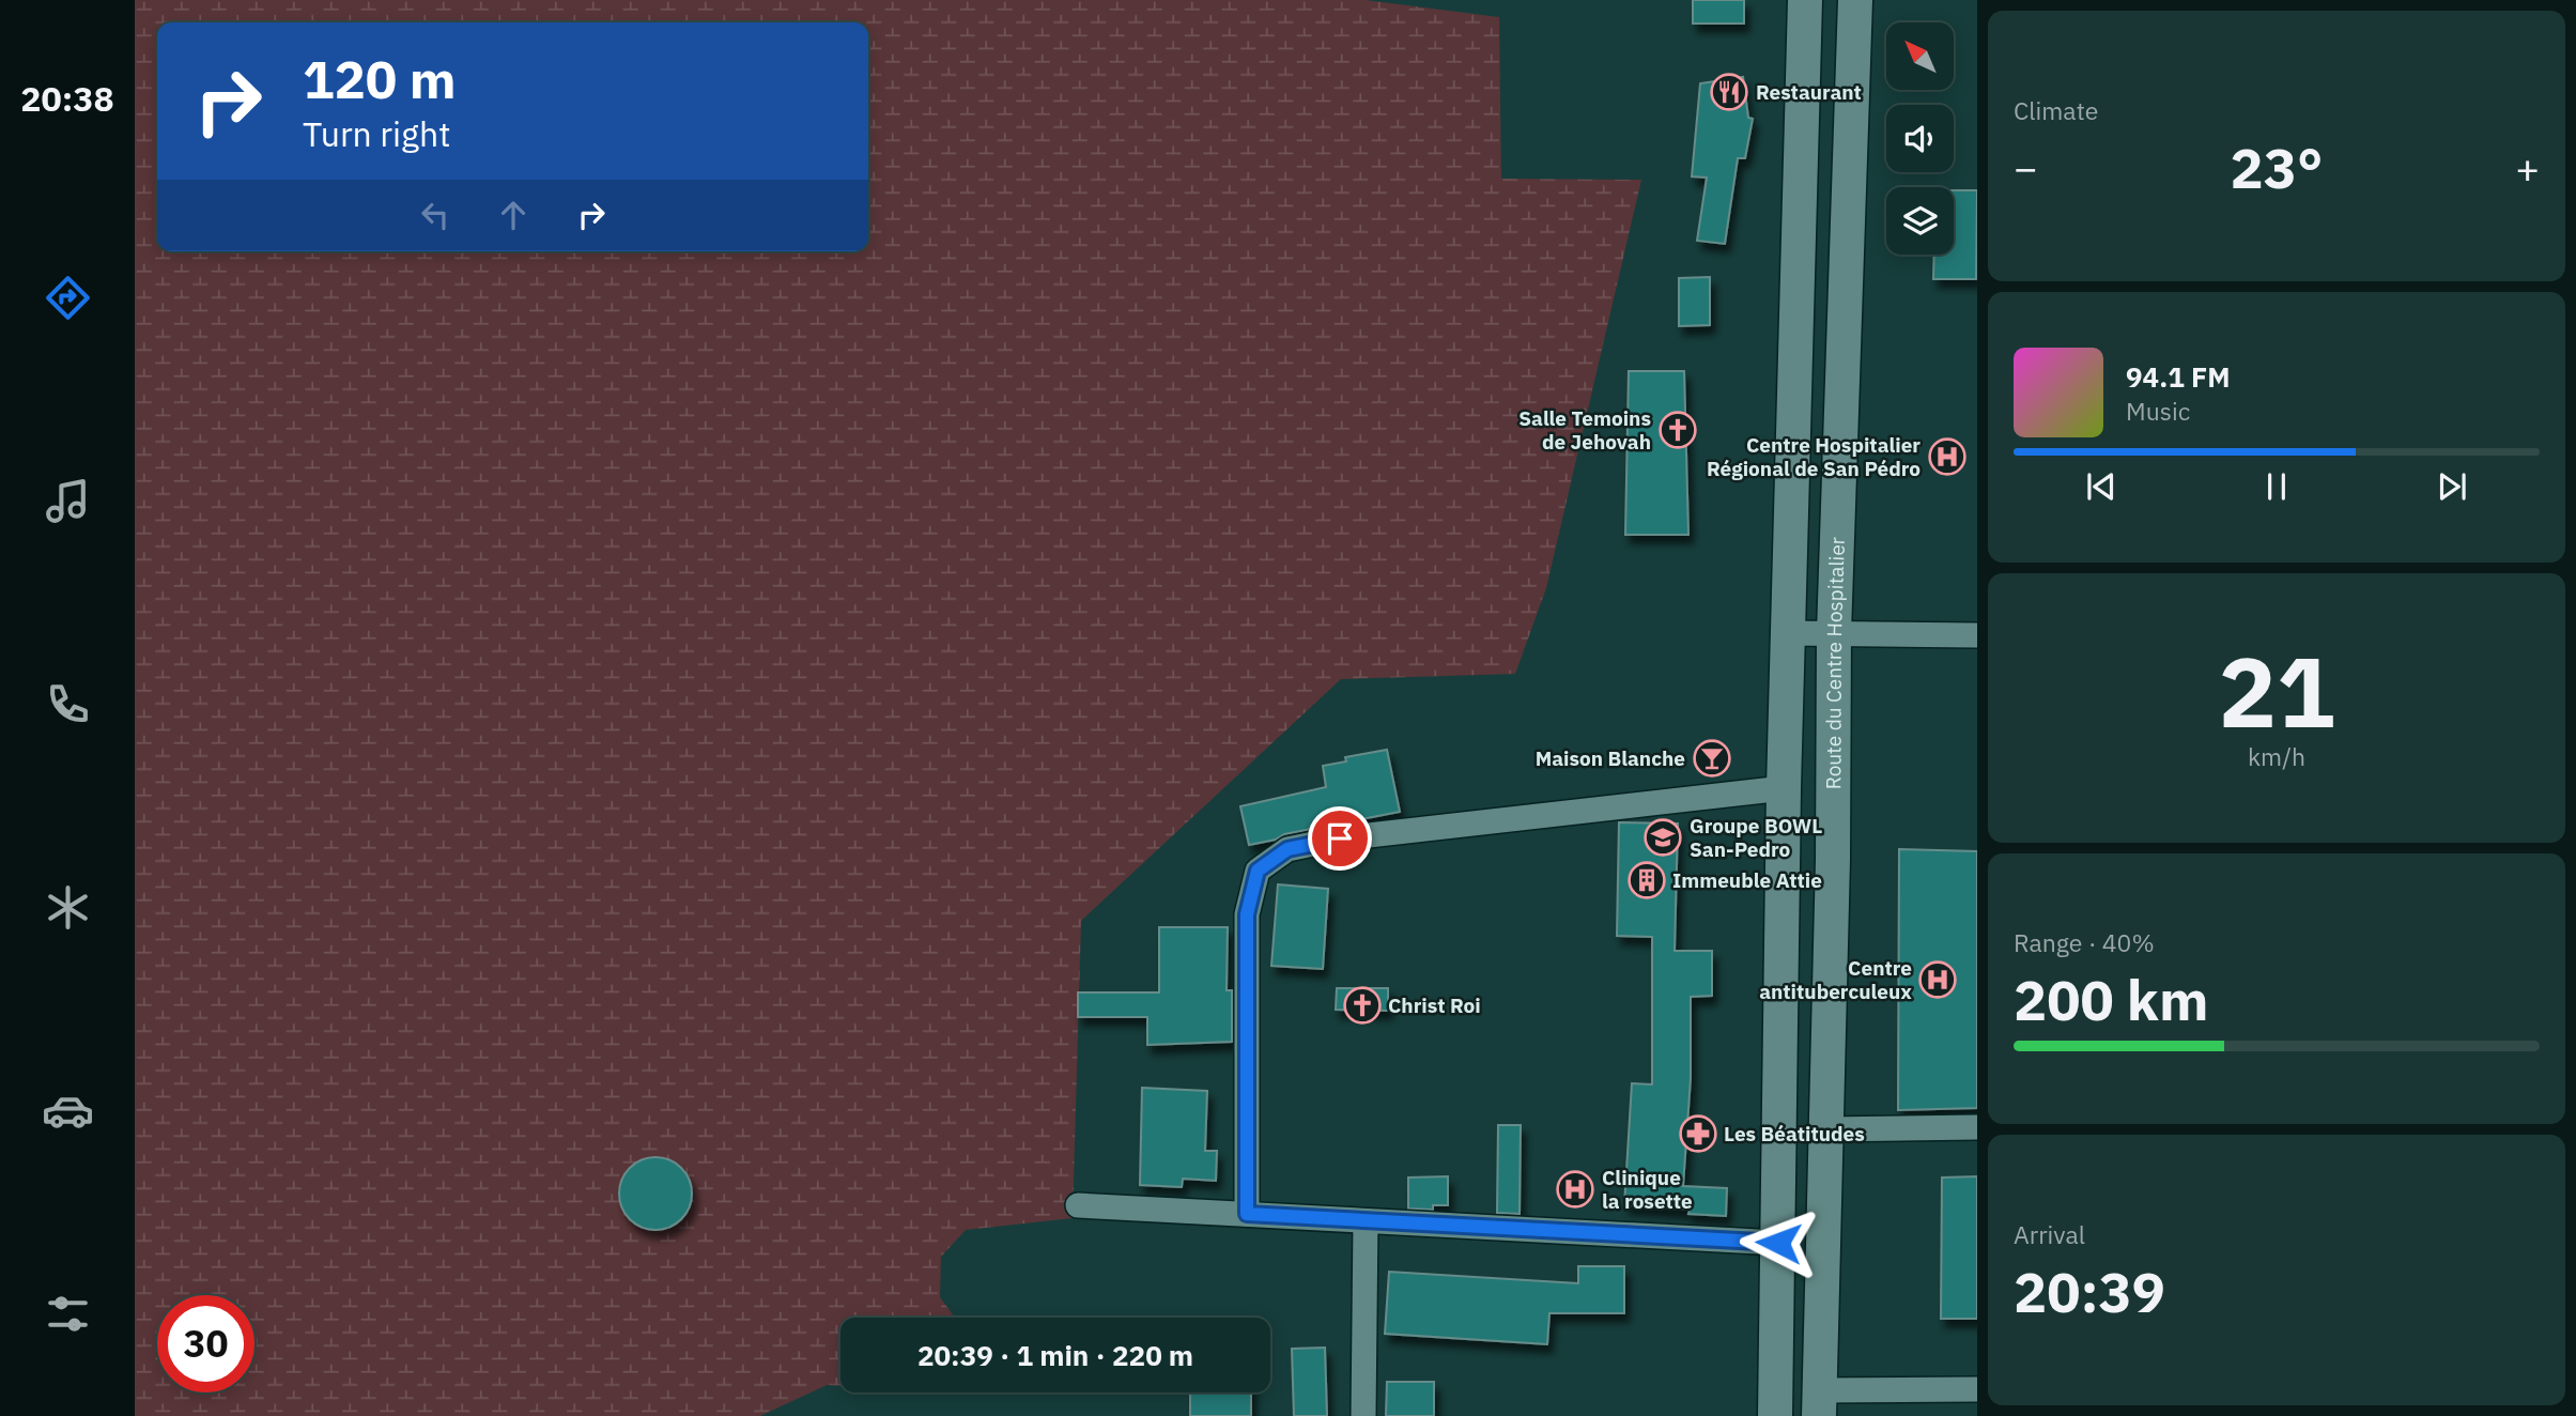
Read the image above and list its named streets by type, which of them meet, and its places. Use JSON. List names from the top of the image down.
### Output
{
  "streets": {
    "street": ["Route du Centre Hospitalier"]
  },
  "places": {
    "restaurant": ["Restaurant"],
    "church": ["Salle Temoins de Jehovah", "Christ Roi"],
    "hospital": ["Centre Hospitalier Régional de San Pédro", "Centre antituberculeux", "Clinique la rosette"],
    "bar": ["Maison Blanche"],
    "school or university": ["Groupe BOWL San-Pedro"],
    "building": ["Immeuble Attie"],
    "pharmacy": ["Les Béatitudes"]
  },
  "north": "top left",
  "page": {
    "tabs": "20:38",
    "tile": [
      "Climate",
      ["21", "km/h"],
      ["Range · 40%", "200 km"],
      ["Arrival", "20:39"]
    ],
    "turn": ["120 m", "Turn right"],
    "heat": ["−", "23°", "+"],
    "song": ["94.1 FM", "Music"],
    "limit": "30",
    "trip": "20:39 · 1 min · 220 m"
  }
}
